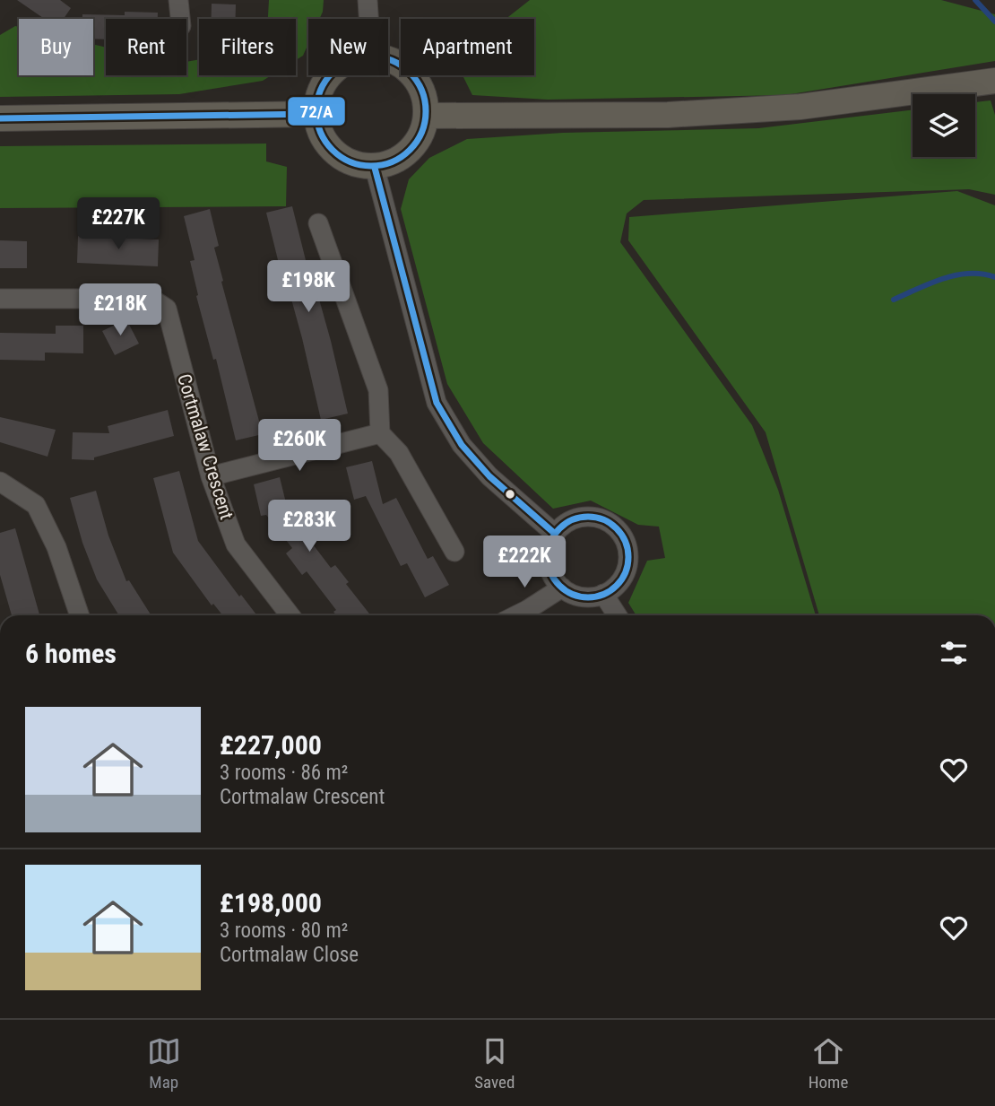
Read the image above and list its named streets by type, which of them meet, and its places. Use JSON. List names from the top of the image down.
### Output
{
  "streets": {
    "street": ["Cortmalaw Crescent"]
  },
  "lines": ["transit line 72/A"],
  "page": {
    "chip": [
      "Buy",
      "Rent",
      "Filters",
      "New",
      "Apartment"
    ],
    "price": [
      "£227K",
      "£198K",
      "£218K",
      "£260K",
      "£283K",
      "£222K"
    ],
    "heading": "6 homes",
    "list": [
      {
        "name": "£227,000",
        "note": "3 rooms · 86 m² · Cortmalaw Crescent"
      },
      {
        "name": "£198,000",
        "note": "3 rooms · 80 m² · Cortmalaw Close"
      }
    ],
    "tabs": ["Map", "Saved", "Home"]
  }
}
